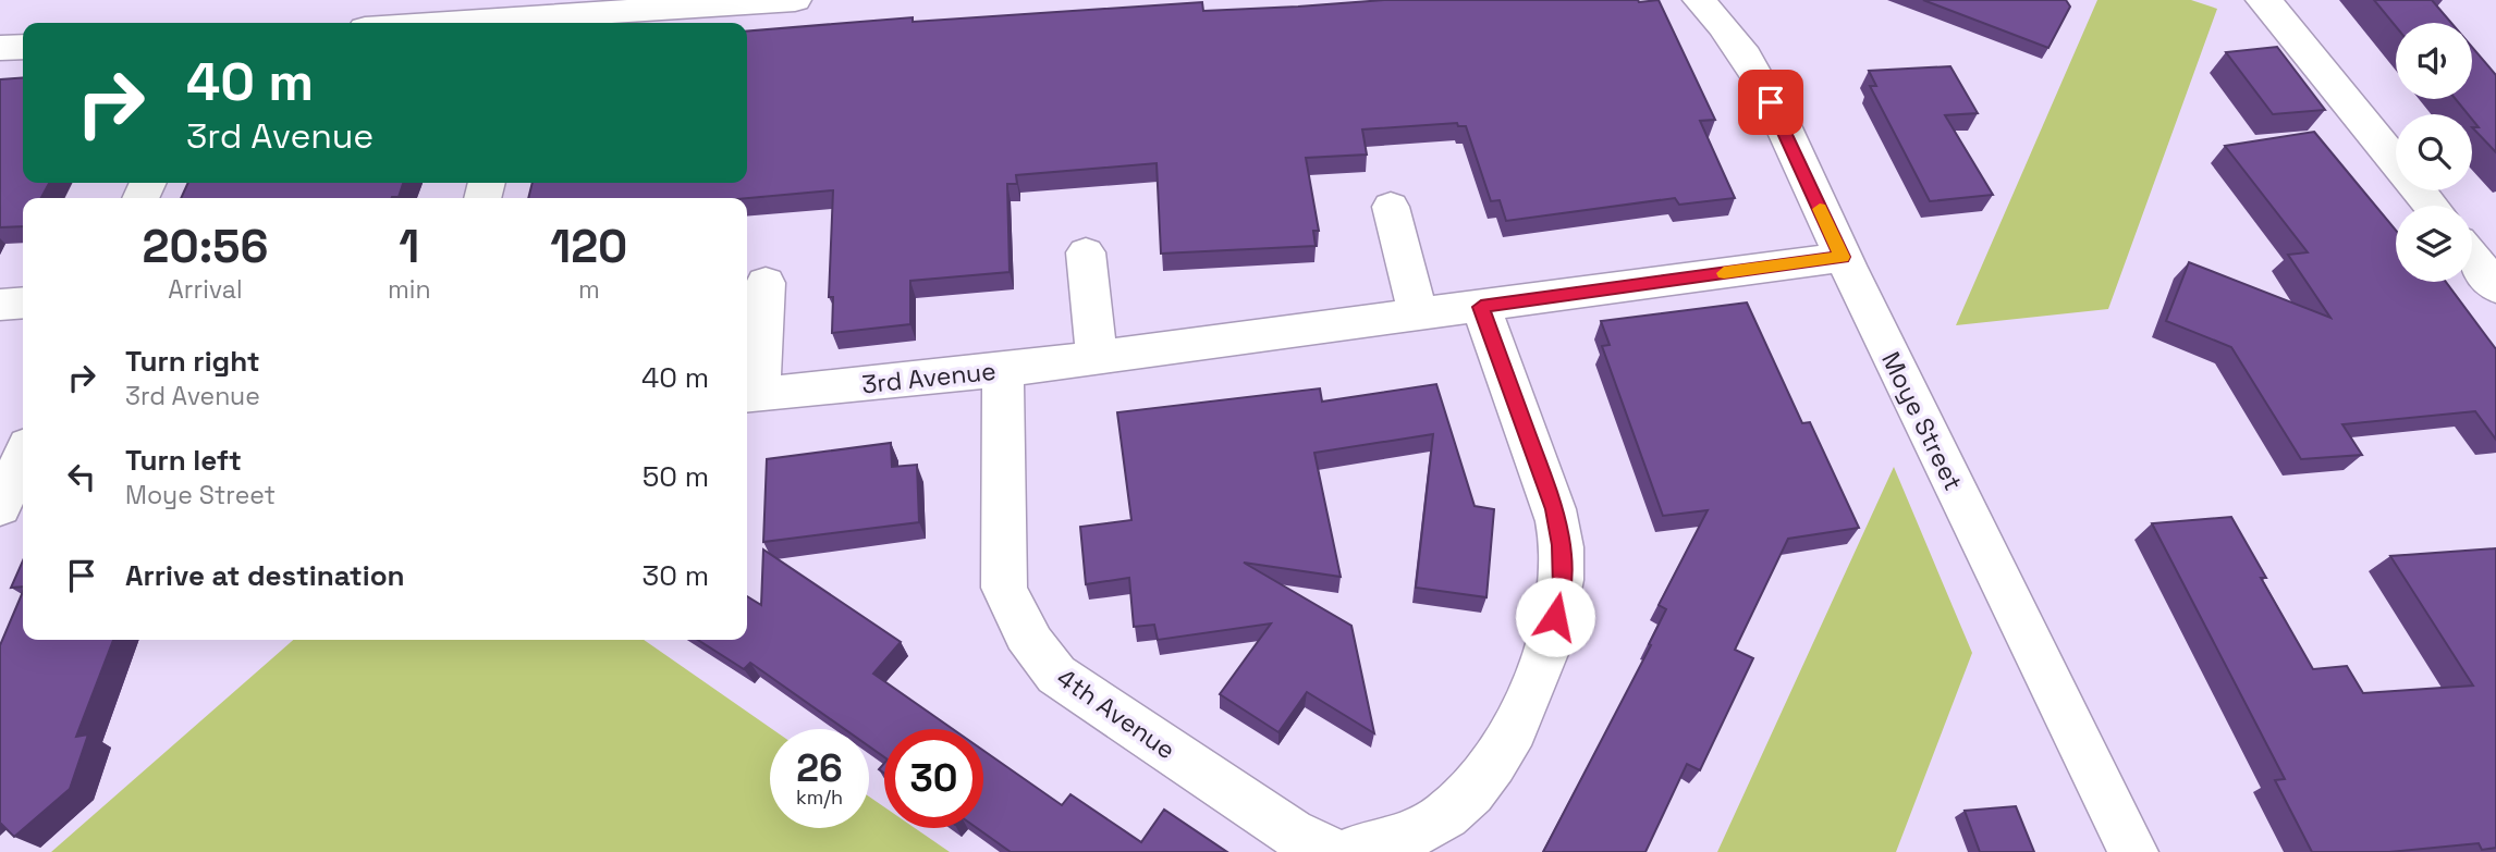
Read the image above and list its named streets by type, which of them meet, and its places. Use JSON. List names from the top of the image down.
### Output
{
  "streets": {
    "street": ["3rd Avenue", "Moye Street", "4th Avenue"]
  },
  "crossings": [
    ["3rd Avenue", "Moye Street"],
    ["3rd Avenue", "4th Avenue"]
  ],
  "page": {
    "turn": ["40 m", "3rd Avenue"],
    "eta": [
      "20:56",
      "Arrival",
      "1",
      "min",
      "120",
      "m"
    ],
    "list": [
      {
        "name": "Turn right",
        "note": "3rd Avenue",
        "value": "40 m"
      },
      {
        "name": "Turn left",
        "note": "Moye Street",
        "value": "50 m"
      },
      {
        "name": "Arrive at destination",
        "value": "30 m"
      }
    ],
    "speed": "26 km/h",
    "limit": "30"
  }
}
